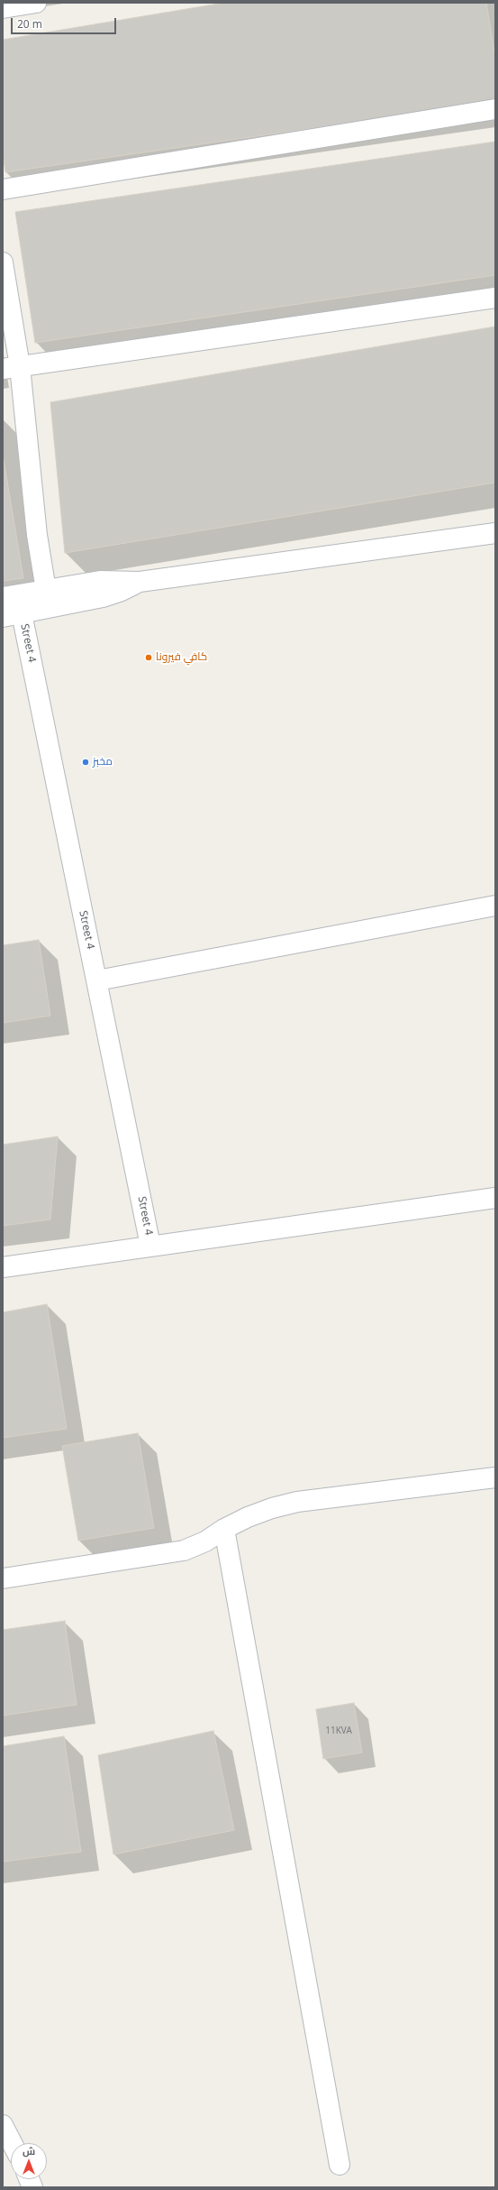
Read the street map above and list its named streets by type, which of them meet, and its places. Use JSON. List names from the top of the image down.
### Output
{
  "streets": {
    "street": ["Street 4"]
  },
  "places": ["كافي فيرونا", "مخبز"],
  "house_numbers": ["11KVA"],
  "scale_bar": "20 m",
  "north": "top"
}
